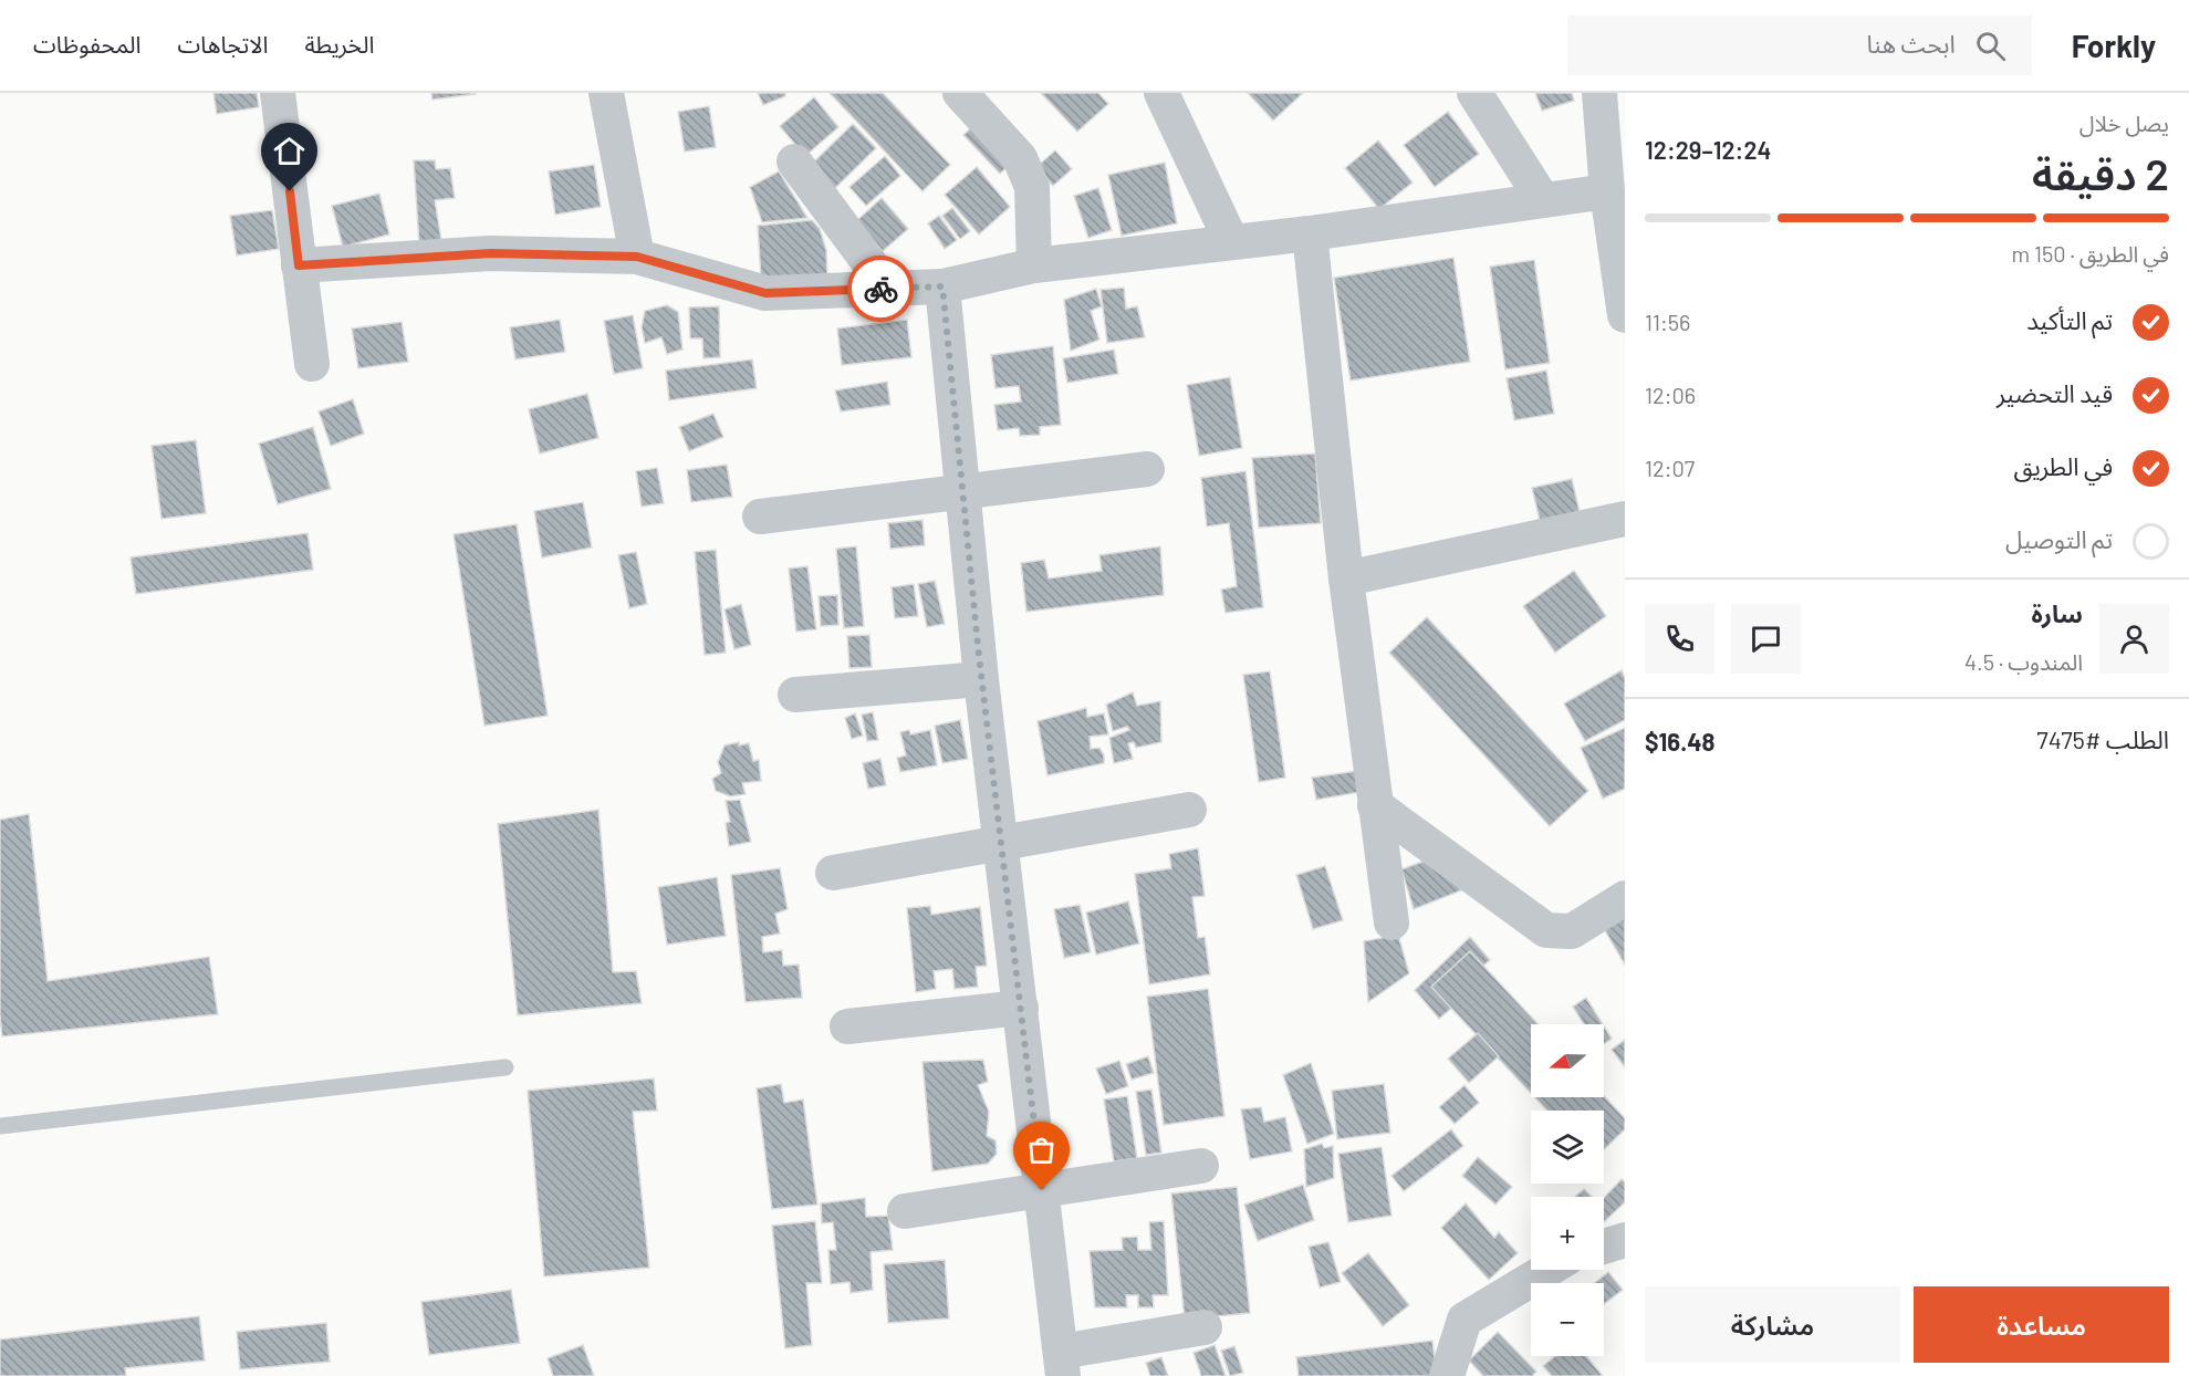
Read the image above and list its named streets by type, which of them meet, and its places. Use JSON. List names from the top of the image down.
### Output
{
  "north": "left",
  "page": {
    "header": "Forkly",
    "search": "ابحث هنا",
    "nav": ["الخريطة", "الاتجاهات", "المحفوظات"],
    "heading": ["2 دقيقة", "يصل خلال", "12:24–12:29"],
    "panel": [
      "سارة",
      "المندوب · 4.5",
      "الطلب #7475",
      "$16.48"
    ],
    "bar": "في الطريق · 150 m",
    "list": [
      ["تم التأكيد", "11:56"],
      ["قيد التحضير", "12:06"],
      ["في الطريق", "12:07"],
      "تم التوصيل"
    ],
    "map_buttons": ["+", "−"],
    "buttons": ["مساعدة", "مشاركة"]
  }
}
